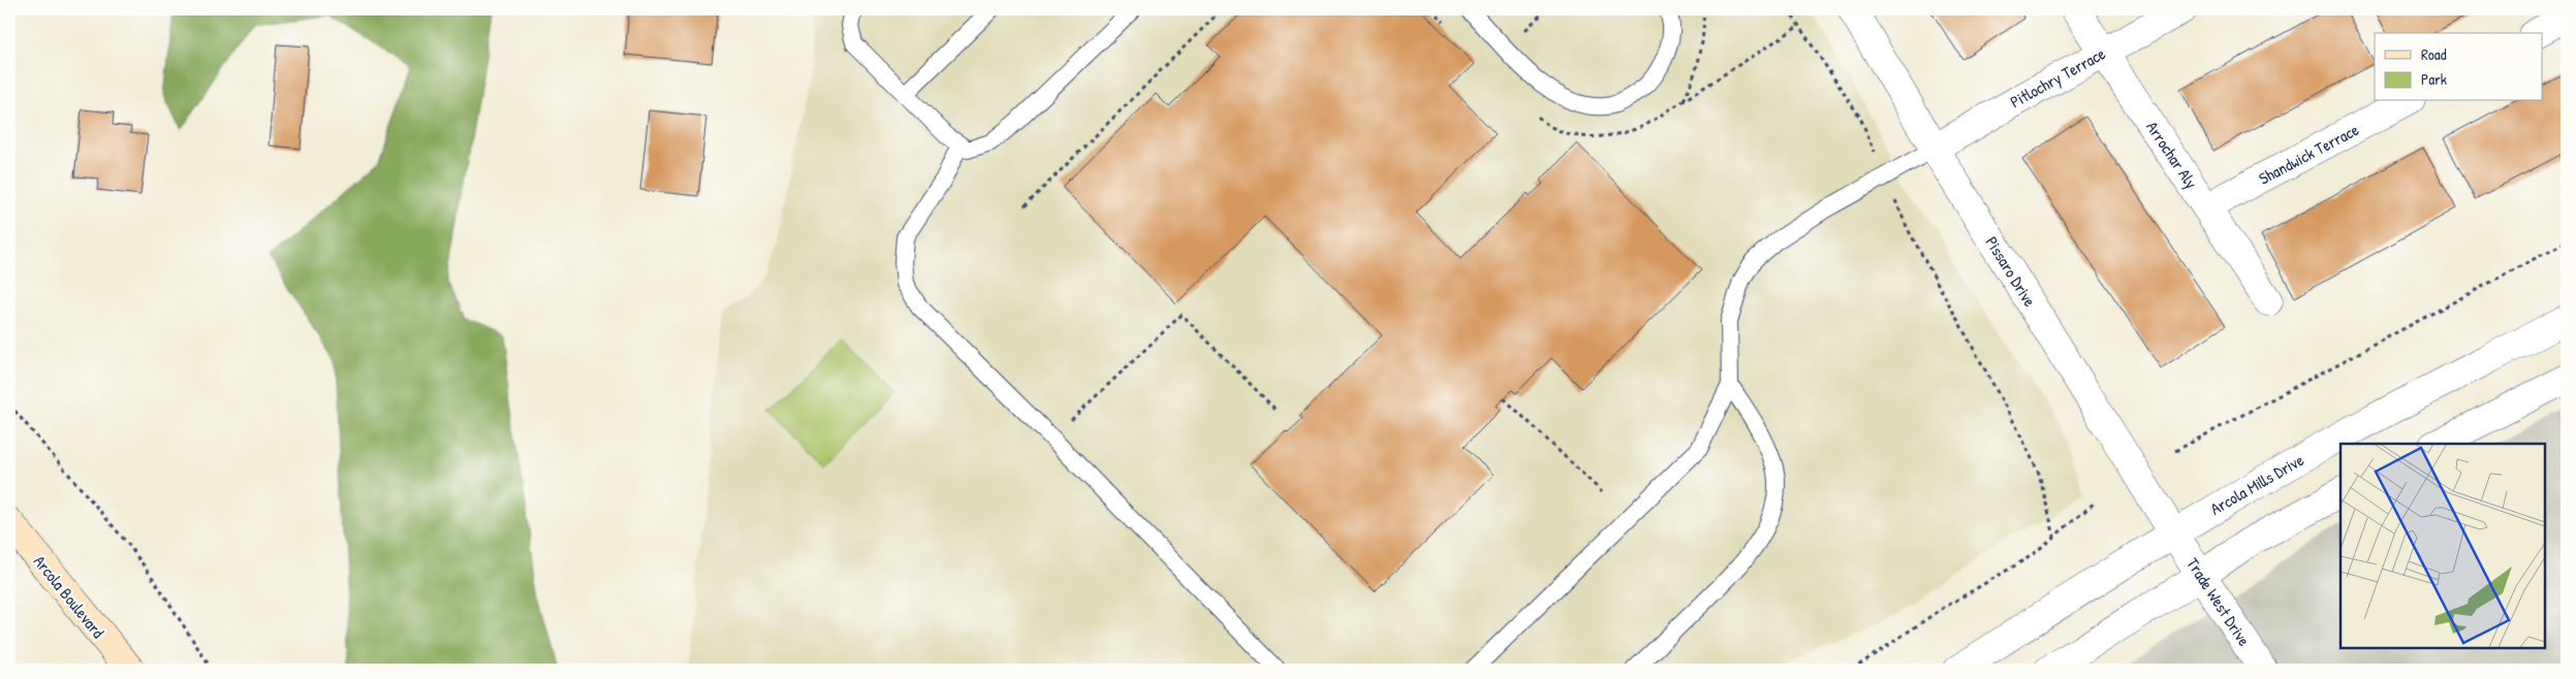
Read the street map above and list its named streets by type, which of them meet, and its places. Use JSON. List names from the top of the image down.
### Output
{
  "streets": {
    "main road": ["Arcola Boulevard"],
    "street": [
      "Pitlochry Terrace",
      "Shandwick Terrace",
      "Arrochar Aly",
      "Pissaro Drive",
      "Arcola Mills Drive",
      "Trade West Drive"
    ]
  },
  "crossings": [
    ["Pitlochry Terrace", "Arrochar Aly"],
    ["Pitlochry Terrace", "Pissaro Drive"],
    ["Shandwick Terrace", "Arrochar Aly"],
    ["Pissaro Drive", "Arcola Mills Drive"],
    ["Pissaro Drive", "Trade West Drive"],
    ["Arcola Mills Drive", "Trade West Drive"]
  ],
  "legend": ["Road", "Park"]
}
